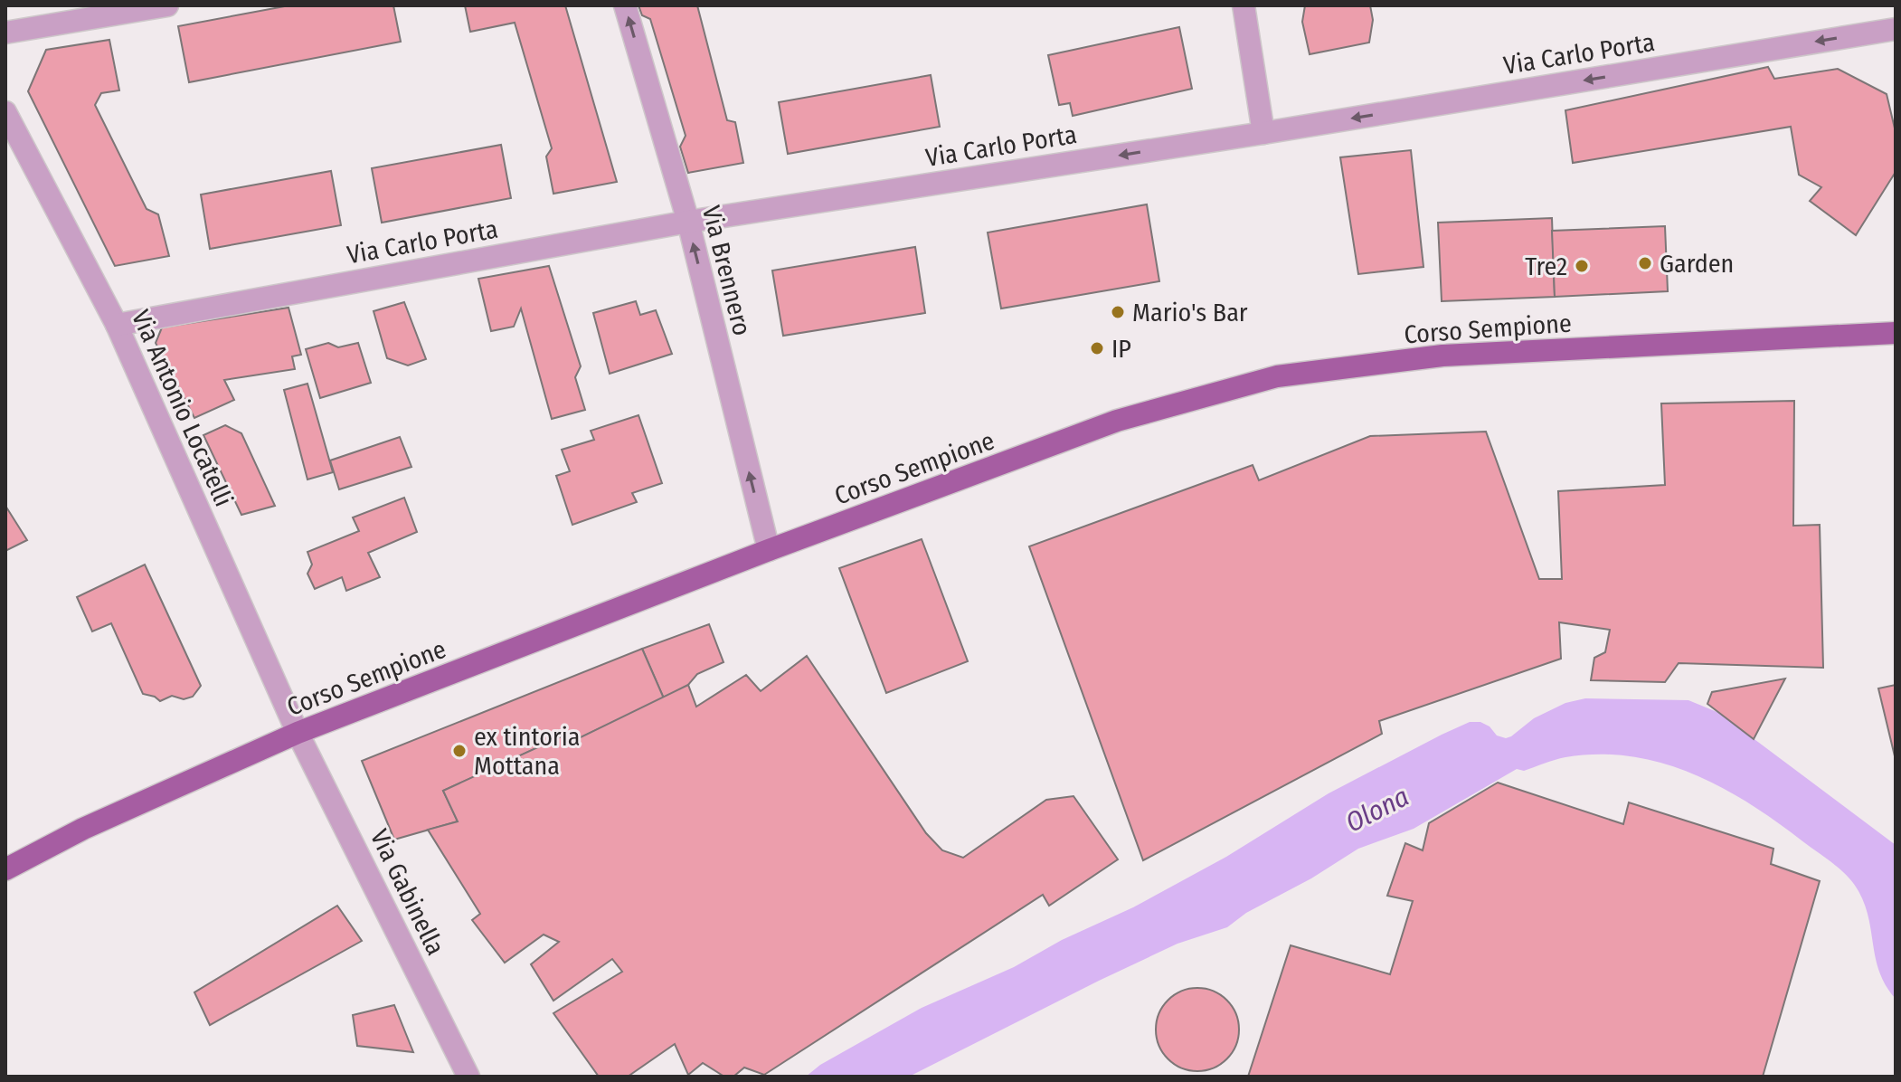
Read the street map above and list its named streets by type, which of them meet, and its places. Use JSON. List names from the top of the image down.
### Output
{
  "streets": {
    "main road": ["Corso Sempione"],
    "street": [
      "Via Carlo Porta",
      "Via Brennero",
      "Via Antonio Locatelli",
      "Via Gabinella"
    ]
  },
  "crossings": [
    ["Via Carlo Porta", "Via Brennero"],
    ["Via Carlo Porta", "Via Antonio Locatelli"],
    ["Via Brennero", "Corso Sempione"],
    ["Corso Sempione", "Via Antonio Locatelli"],
    ["Corso Sempione", "Via Gabinella"],
    ["Via Antonio Locatelli", "Via Gabinella"]
  ],
  "one_way": ["Via Carlo Porta", "Via Brennero"],
  "water": ["Olona"],
  "places": [
    "Garden",
    "Tre2",
    "Mario's Bar",
    "IP",
    "ex tintoria Mottana"
  ]
}
